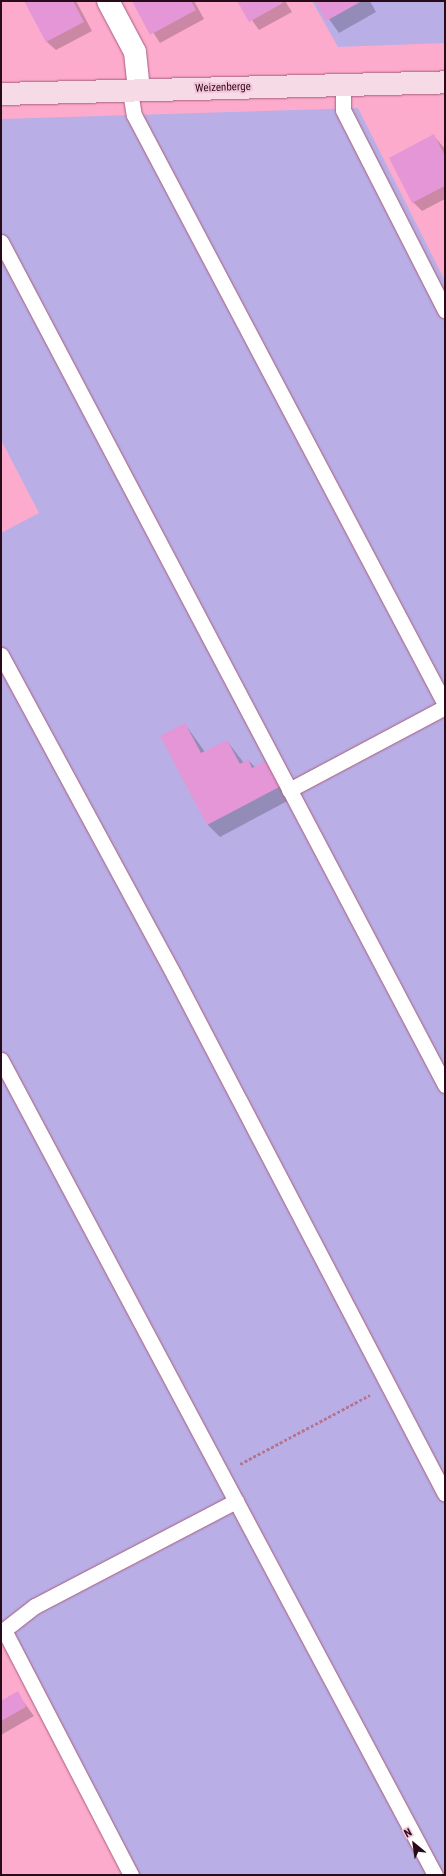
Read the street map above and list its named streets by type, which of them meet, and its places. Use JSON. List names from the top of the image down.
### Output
{
  "streets": {
    "street": ["Weizenberge"]
  },
  "north": "top left"
}
